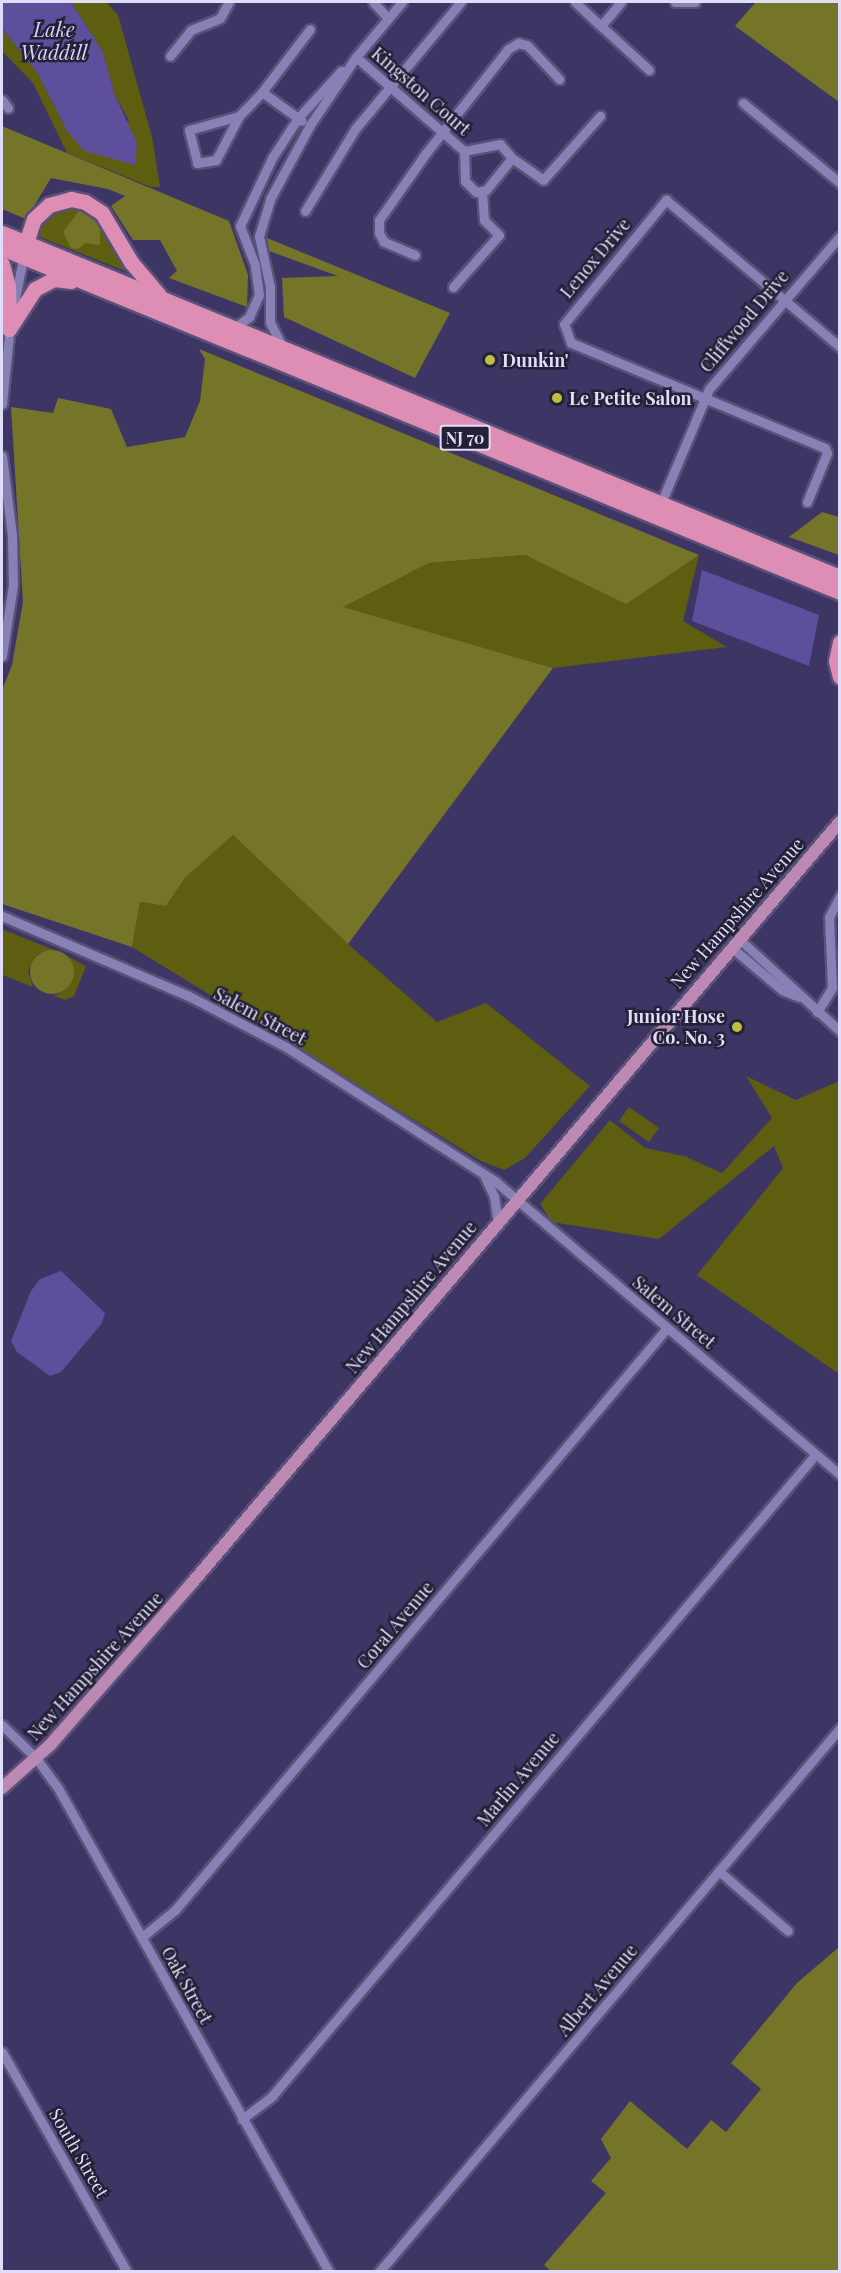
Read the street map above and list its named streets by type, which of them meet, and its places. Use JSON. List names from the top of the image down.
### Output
{
  "streets": {
    "highway": ["NJ 70"],
    "main road": ["New Hampshire Avenue"],
    "street": [
      "Kingston Court",
      "Lenox Drive",
      "Cliffwood Drive",
      "Salem Street",
      "Coral Avenue",
      "Marlin Avenue",
      "Oak Street",
      "Albert Avenue",
      "South Street"
    ]
  },
  "crossings": [
    ["Lenox Drive", "Cliffwood Drive"],
    ["Cliffwood Drive", "NJ 70"],
    ["New Hampshire Avenue", "Salem Street"],
    ["New Hampshire Avenue", "Oak Street"],
    ["Salem Street", "Coral Avenue"],
    ["Salem Street", "Marlin Avenue"],
    ["Coral Avenue", "Oak Street"],
    ["Marlin Avenue", "Oak Street"]
  ],
  "water": ["Lake Waddill"],
  "places": ["Dunkin'", "Le Petite Salon", "Junior Hose Co. No. 3"]
}
